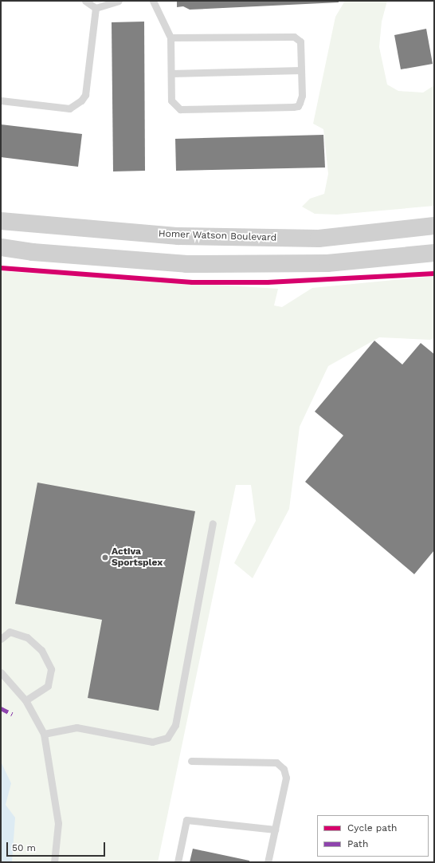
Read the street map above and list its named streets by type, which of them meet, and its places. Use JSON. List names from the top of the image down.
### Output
{
  "streets": {
    "main road": ["Homer Watson Boulevard"]
  },
  "places": ["Activa Sportsplex"],
  "legend": ["Cycle path", "Path"],
  "scale_bar": "50 m"
}
